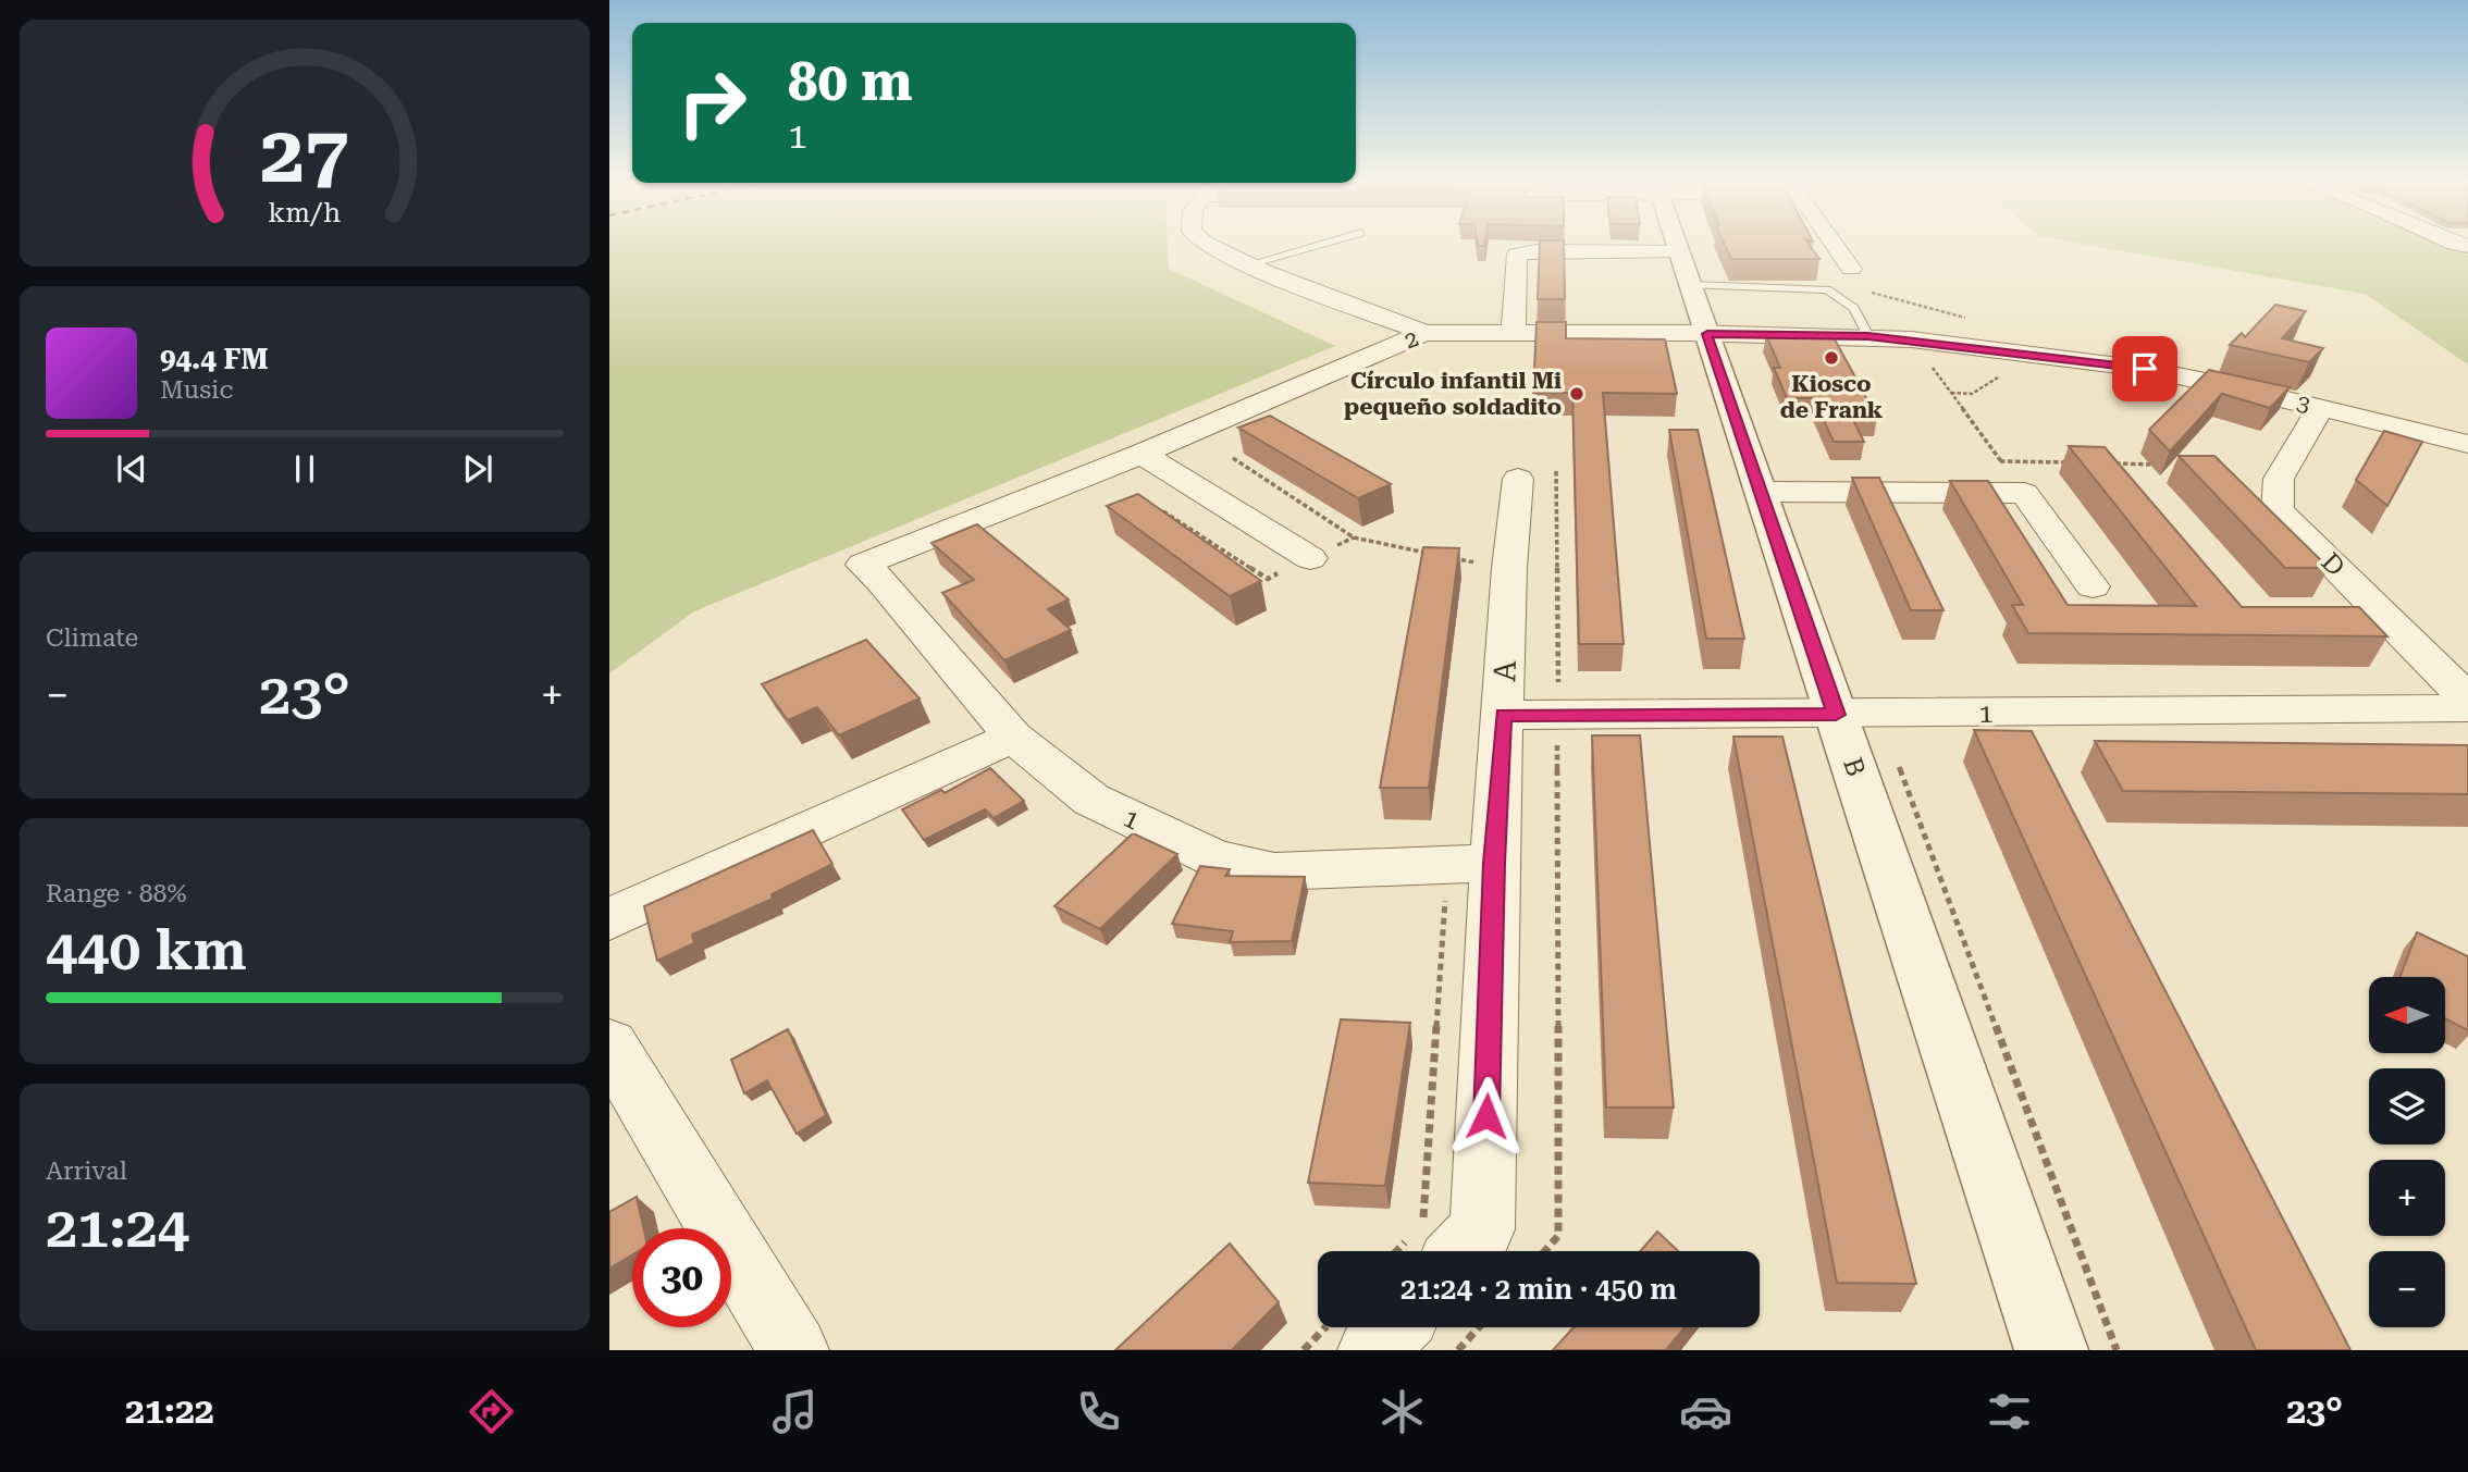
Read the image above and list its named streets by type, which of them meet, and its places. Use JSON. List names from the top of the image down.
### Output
{
  "streets": {
    "street": [
      "2",
      "3",
      "D",
      "A",
      "1",
      "B"
    ]
  },
  "crossings": [
    ["2", "3"],
    ["2", "1"],
    ["2", "B"],
    ["3", "D"],
    ["A", "1"],
    ["1", "B"]
  ],
  "places": ["Kiosco de Frank", "Círculo infantil Mi pequeño soldadito"],
  "north": "left",
  "page": {
    "turn": ["80 m", "1"],
    "song": ["94.4 FM", "Music"],
    "tile": [
      "Climate",
      ["Range · 88%", "440 km"],
      ["Arrival", "21:24"]
    ],
    "heat": ["−", "23°", "+"],
    "map_buttons": ["+", "−"],
    "limit": "30",
    "trip": "21:24 · 2 min · 450 m",
    "tabs": ["21:22", "23°"],
    "gauge": ["27", "km/h"]
  }
}
